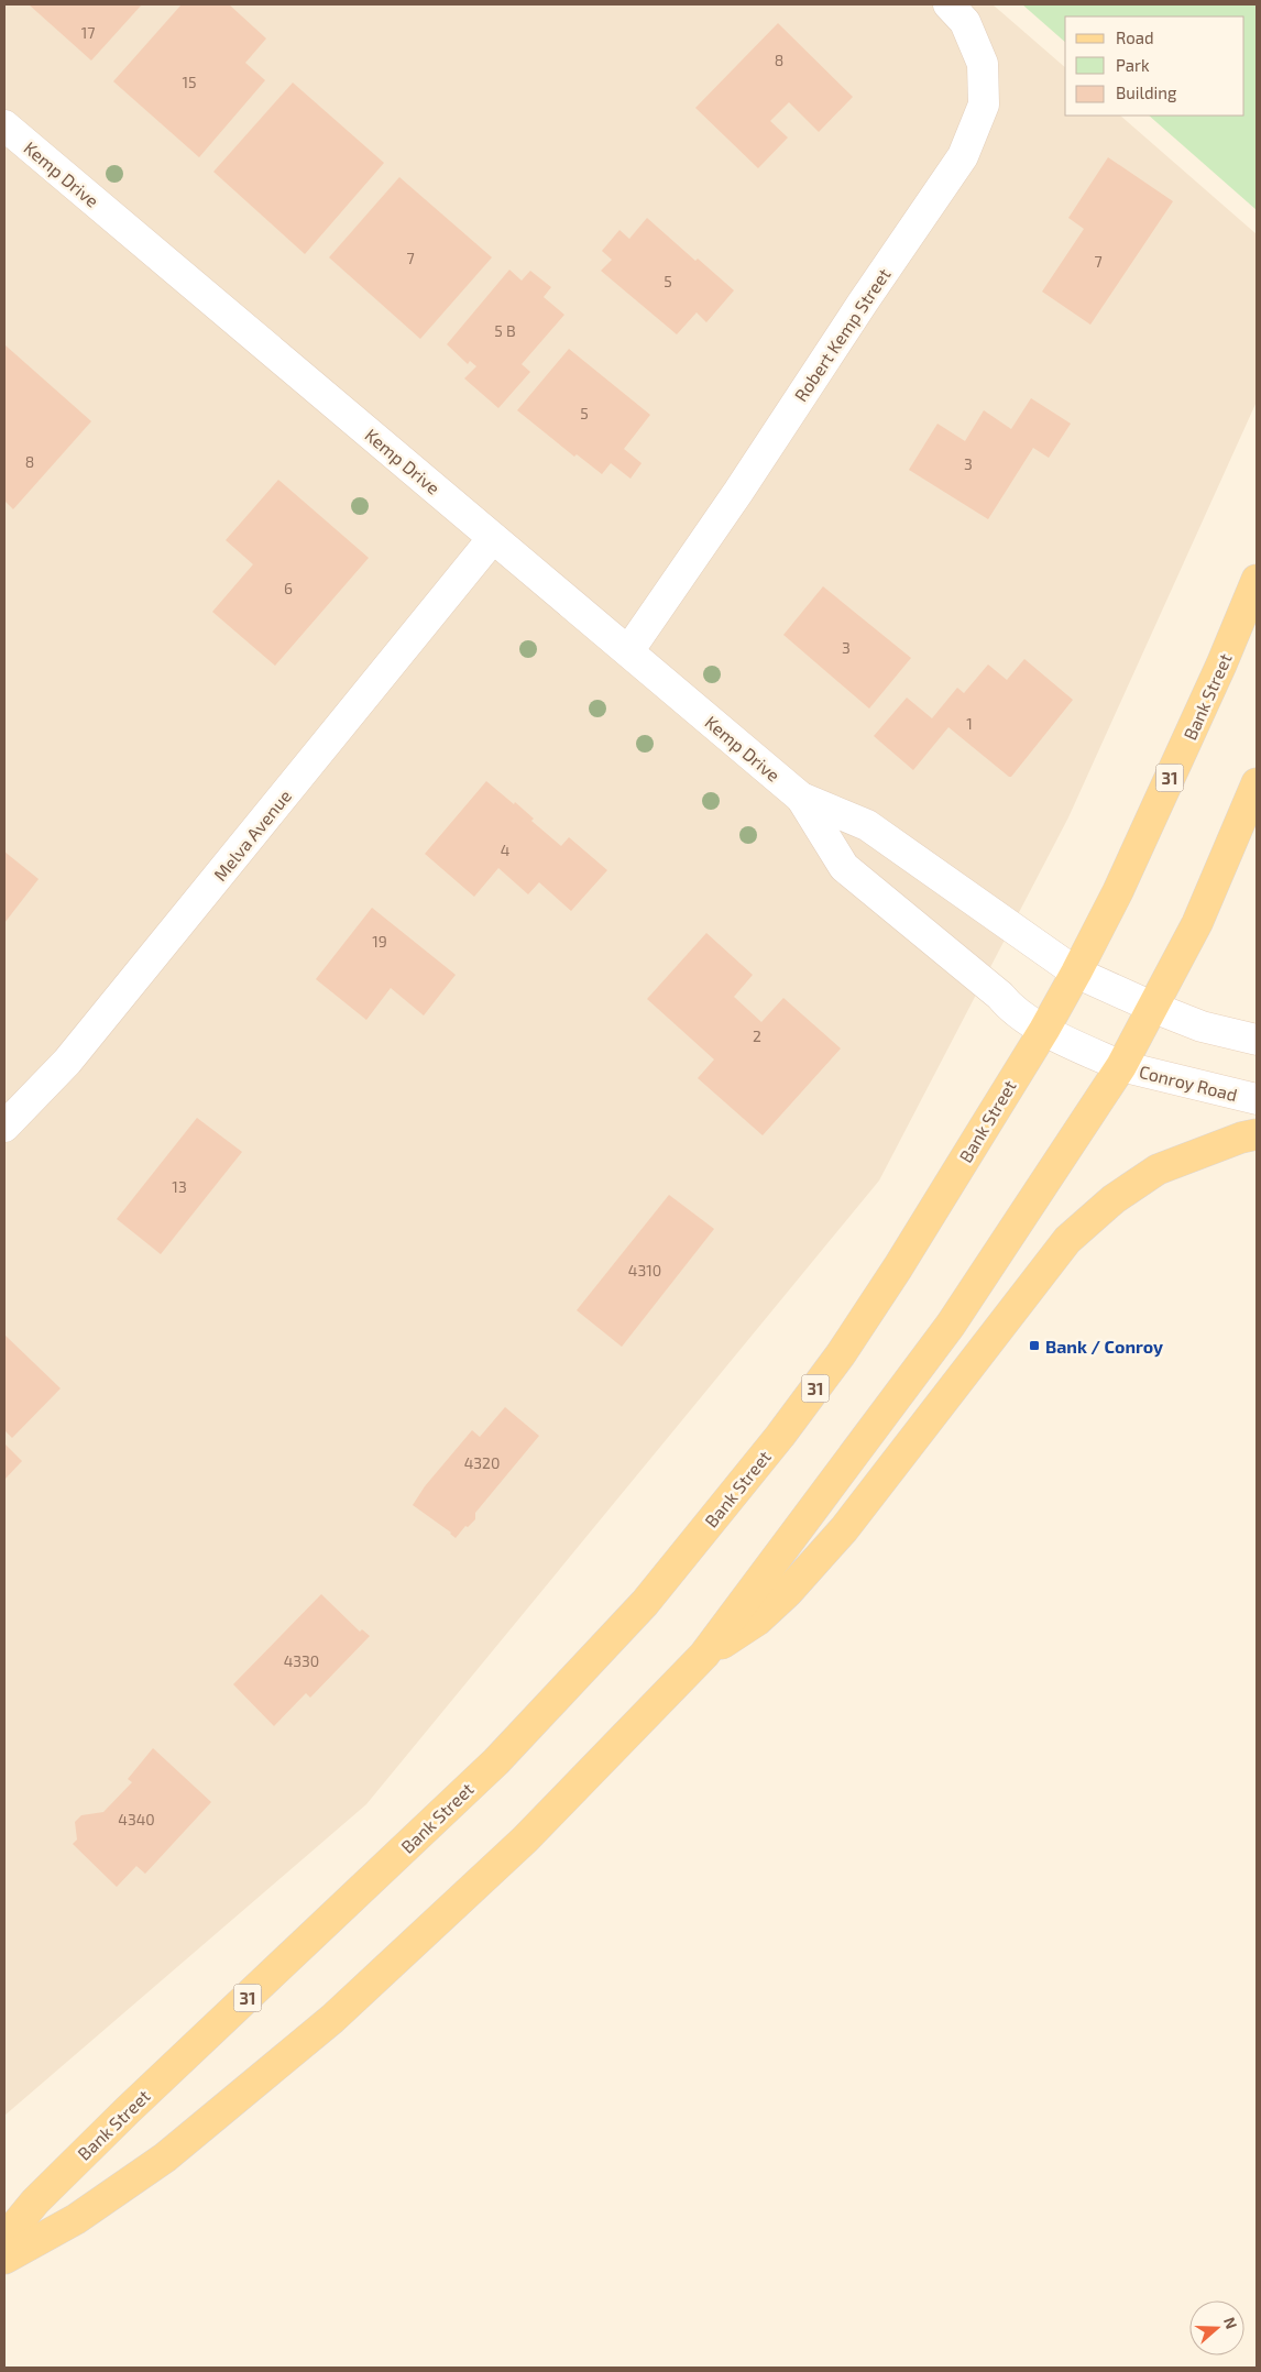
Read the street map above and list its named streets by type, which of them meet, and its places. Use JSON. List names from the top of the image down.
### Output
{
  "streets": {
    "main road": ["Bank Street", "31"],
    "street": [
      "Kemp Drive",
      "Robert Kemp Street",
      "Melva Avenue",
      "Conroy Road"
    ]
  },
  "crossings": [
    ["Kemp Drive", "Robert Kemp Street"],
    ["Kemp Drive", "Bank Street"],
    ["Kemp Drive", "Melva Avenue"],
    ["Kemp Drive", "Conroy Road"]
  ],
  "places": {
    "transit": ["Bank / Conroy"]
  },
  "house_numbers": [
    "17",
    "8",
    "15",
    "7",
    "7",
    "5",
    "5 B",
    "5",
    "8",
    "3",
    "6",
    "3",
    "1",
    "4",
    "19",
    "2",
    "13",
    "4310",
    "4320",
    "4330",
    "4340"
  ],
  "legend": ["Road", "Park", "Building"],
  "north": "right"
}
